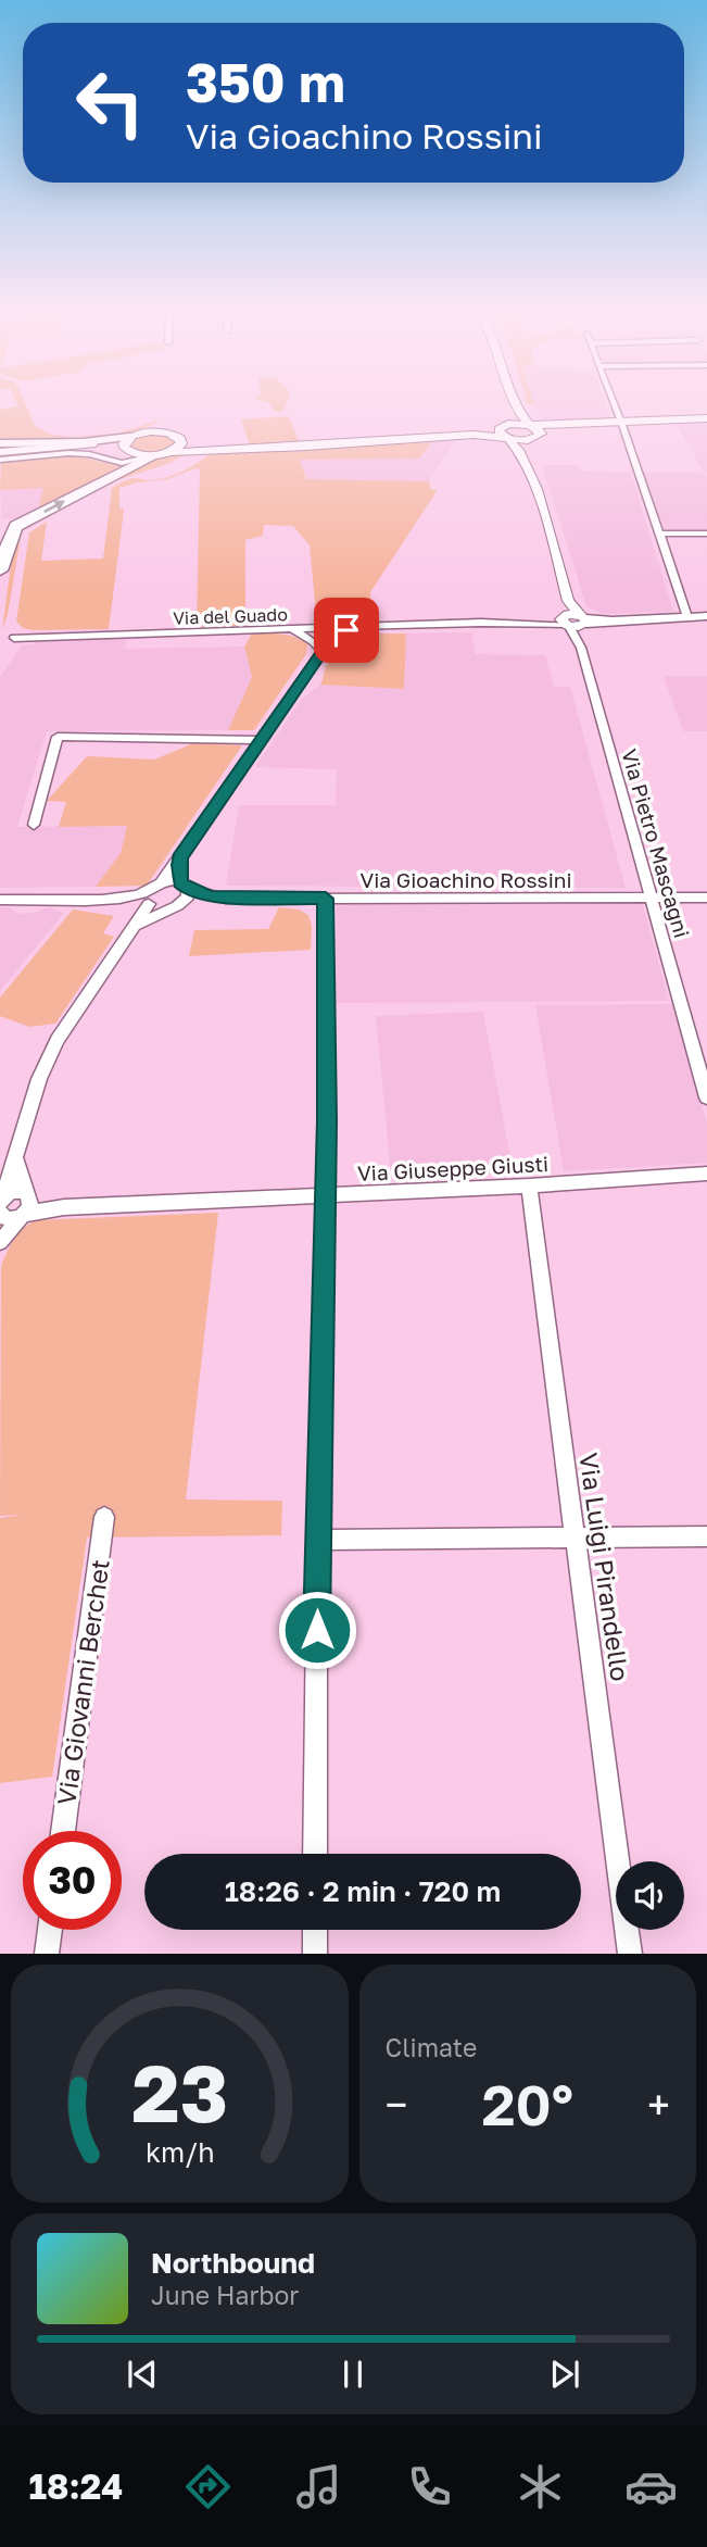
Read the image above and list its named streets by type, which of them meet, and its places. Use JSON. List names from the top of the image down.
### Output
{
  "streets": {
    "street": [
      "Via del Guado",
      "Via Pietro Mascagni",
      "Via Gioachino Rossini",
      "Via Giuseppe Giusti",
      "Via Luigi Pirandello",
      "Via Giovanni Berchet"
    ]
  },
  "crossings": [
    ["Via del Guado", "Via Pietro Mascagni"],
    ["Via Pietro Mascagni", "Via Gioachino Rossini"],
    ["Via Giuseppe Giusti", "Via Luigi Pirandello"]
  ],
  "page": {
    "turn": ["350 m", "Via Gioachino Rossini"],
    "limit": "30",
    "trip": "18:26 · 2 min · 720 m",
    "tile": "Climate",
    "heat": ["−", "20°", "+"],
    "song": ["Northbound", "June Harbor"],
    "tabs": "18:24",
    "gauge": ["23", "km/h"]
  }
}
